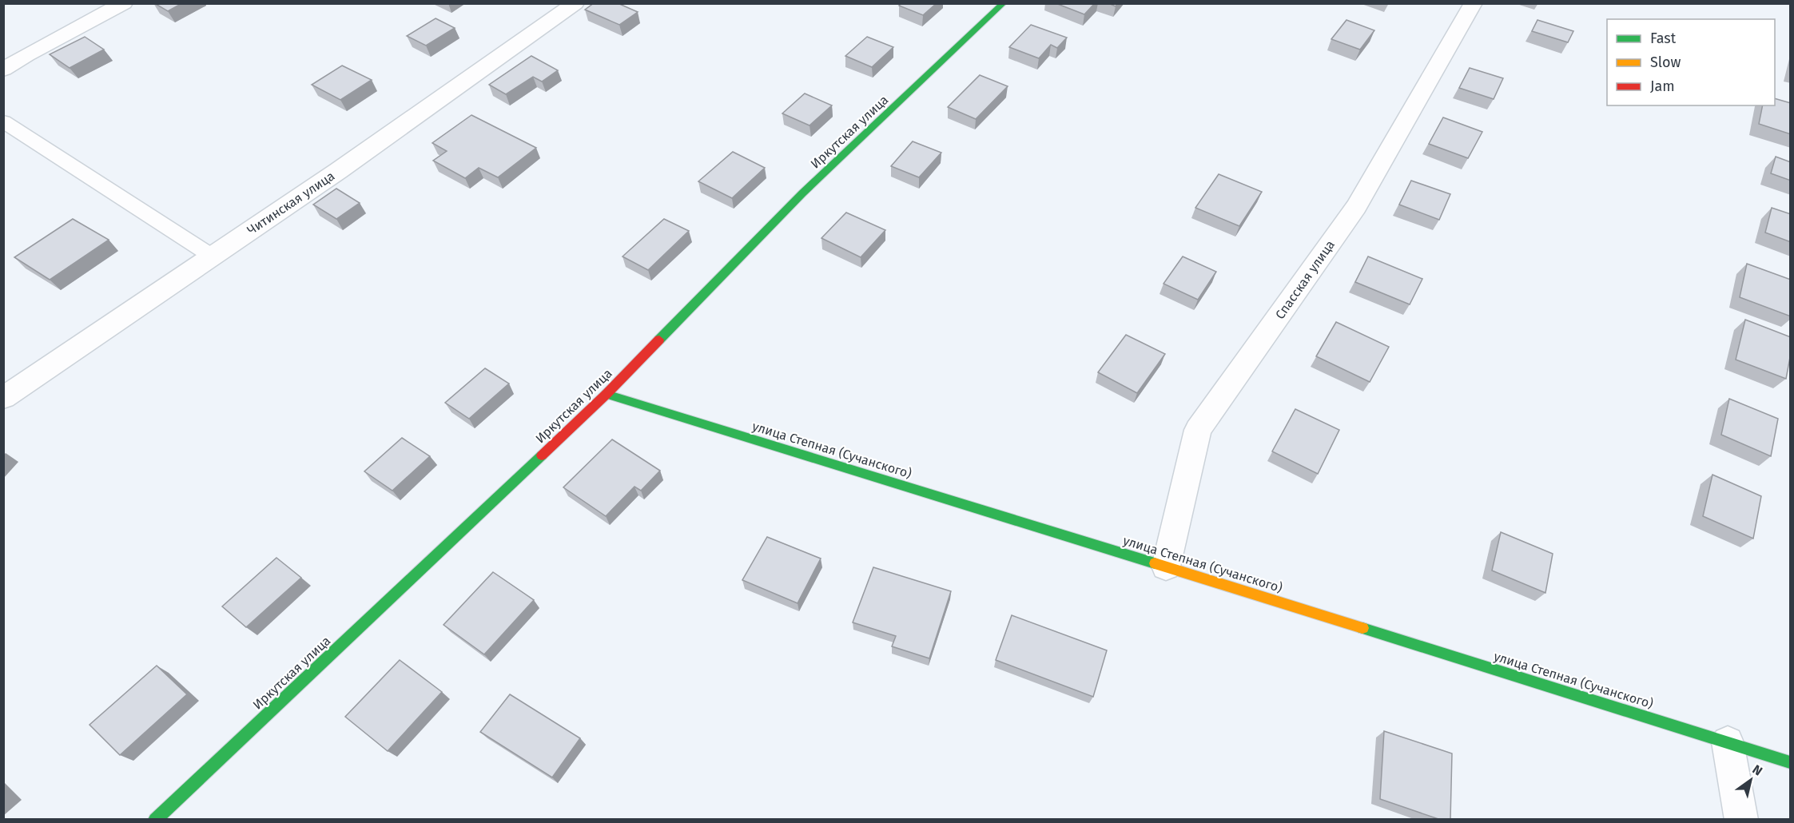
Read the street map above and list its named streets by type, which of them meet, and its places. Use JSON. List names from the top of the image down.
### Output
{
  "streets": {
    "street": [
      "Иркутская улица",
      "Читинская улица",
      "Спасская улица",
      "улица Степная (Сучанского)"
    ]
  },
  "crossings": [
    ["Иркутская улица", "улица Степная (Сучанского)"],
    ["Спасская улица", "улица Степная (Сучанского)"]
  ],
  "legend": ["Fast", "Slow", "Jam"],
  "north": "top right"
}
